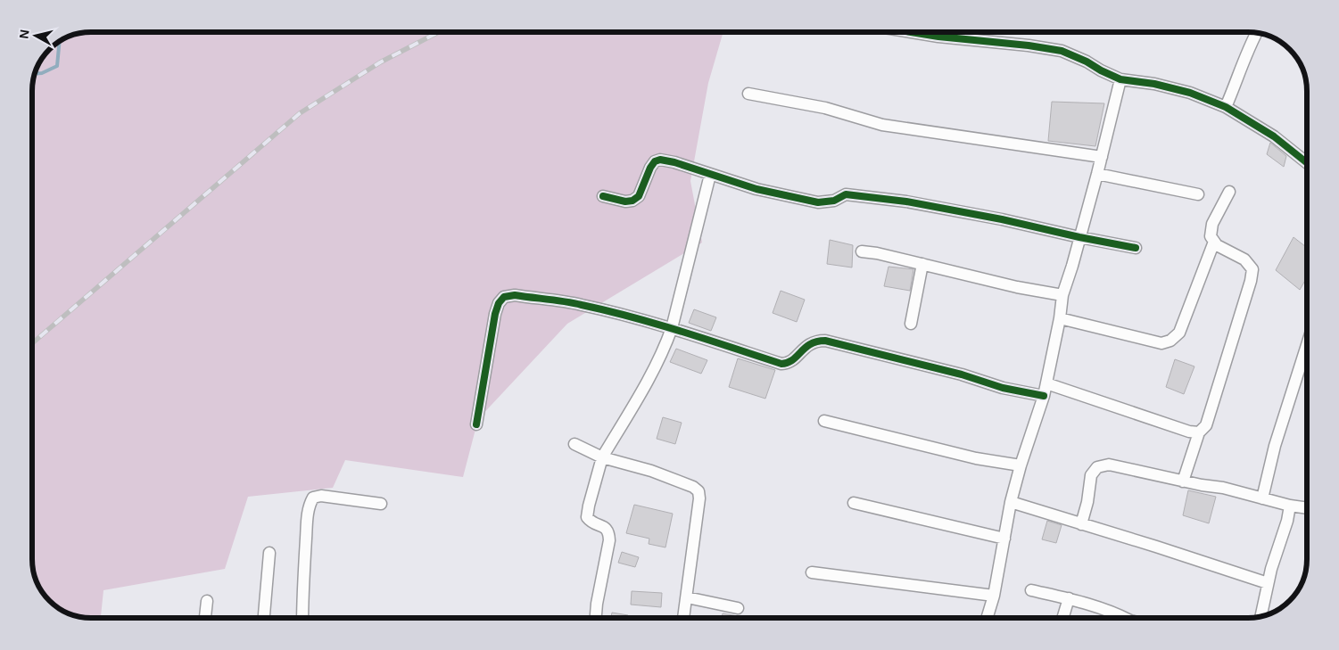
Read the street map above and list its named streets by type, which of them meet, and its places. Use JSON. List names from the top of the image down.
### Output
{
  "north": "left"
}
